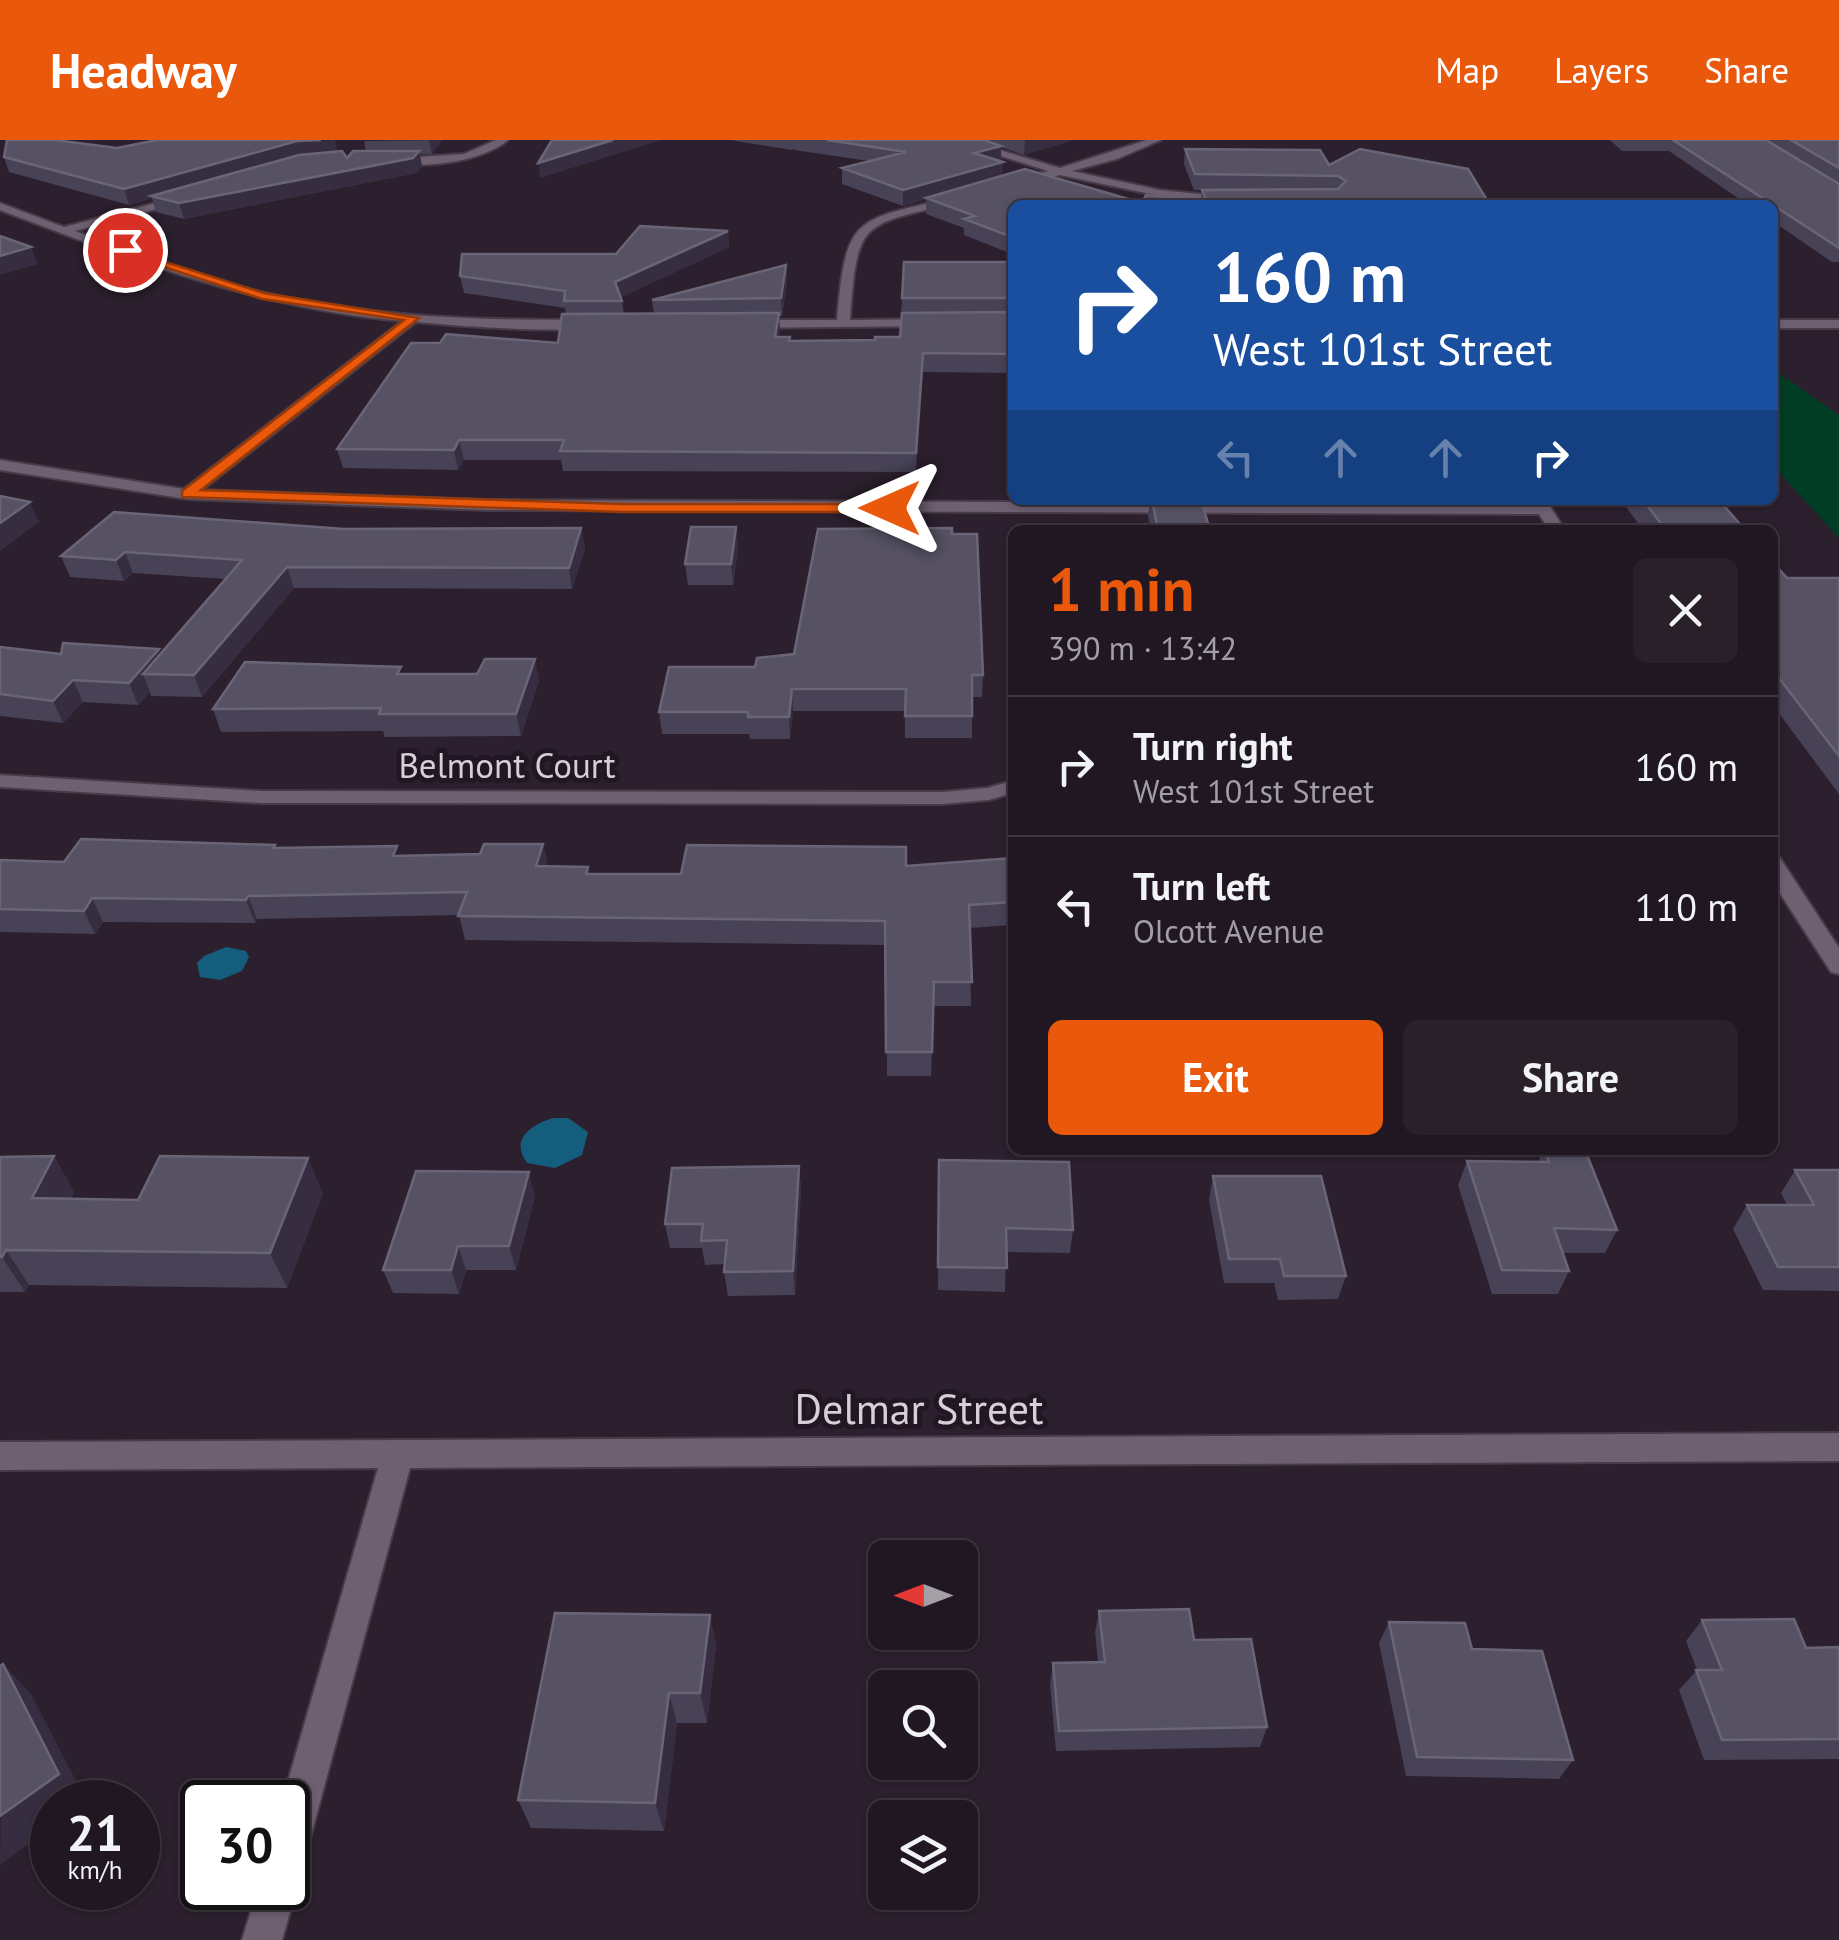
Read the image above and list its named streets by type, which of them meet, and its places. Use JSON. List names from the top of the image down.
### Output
{
  "streets": {
    "street": ["Belmont Court", "Delmar Street"]
  },
  "north": "left",
  "page": {
    "header": "Headway",
    "nav": ["Map", "Layers", "Share"],
    "turn": ["160 m", "West 101st Street"],
    "heading": ["1 min", "390 m · 13:42"],
    "list": [
      {
        "name": "Turn right",
        "note": "West 101st Street",
        "value": "160 m"
      },
      {
        "name": "Turn left",
        "note": "Olcott Avenue",
        "value": "110 m"
      }
    ],
    "buttons": ["Exit", "Share"],
    "speed": "21 km/h",
    "limit": "30"
  }
}
